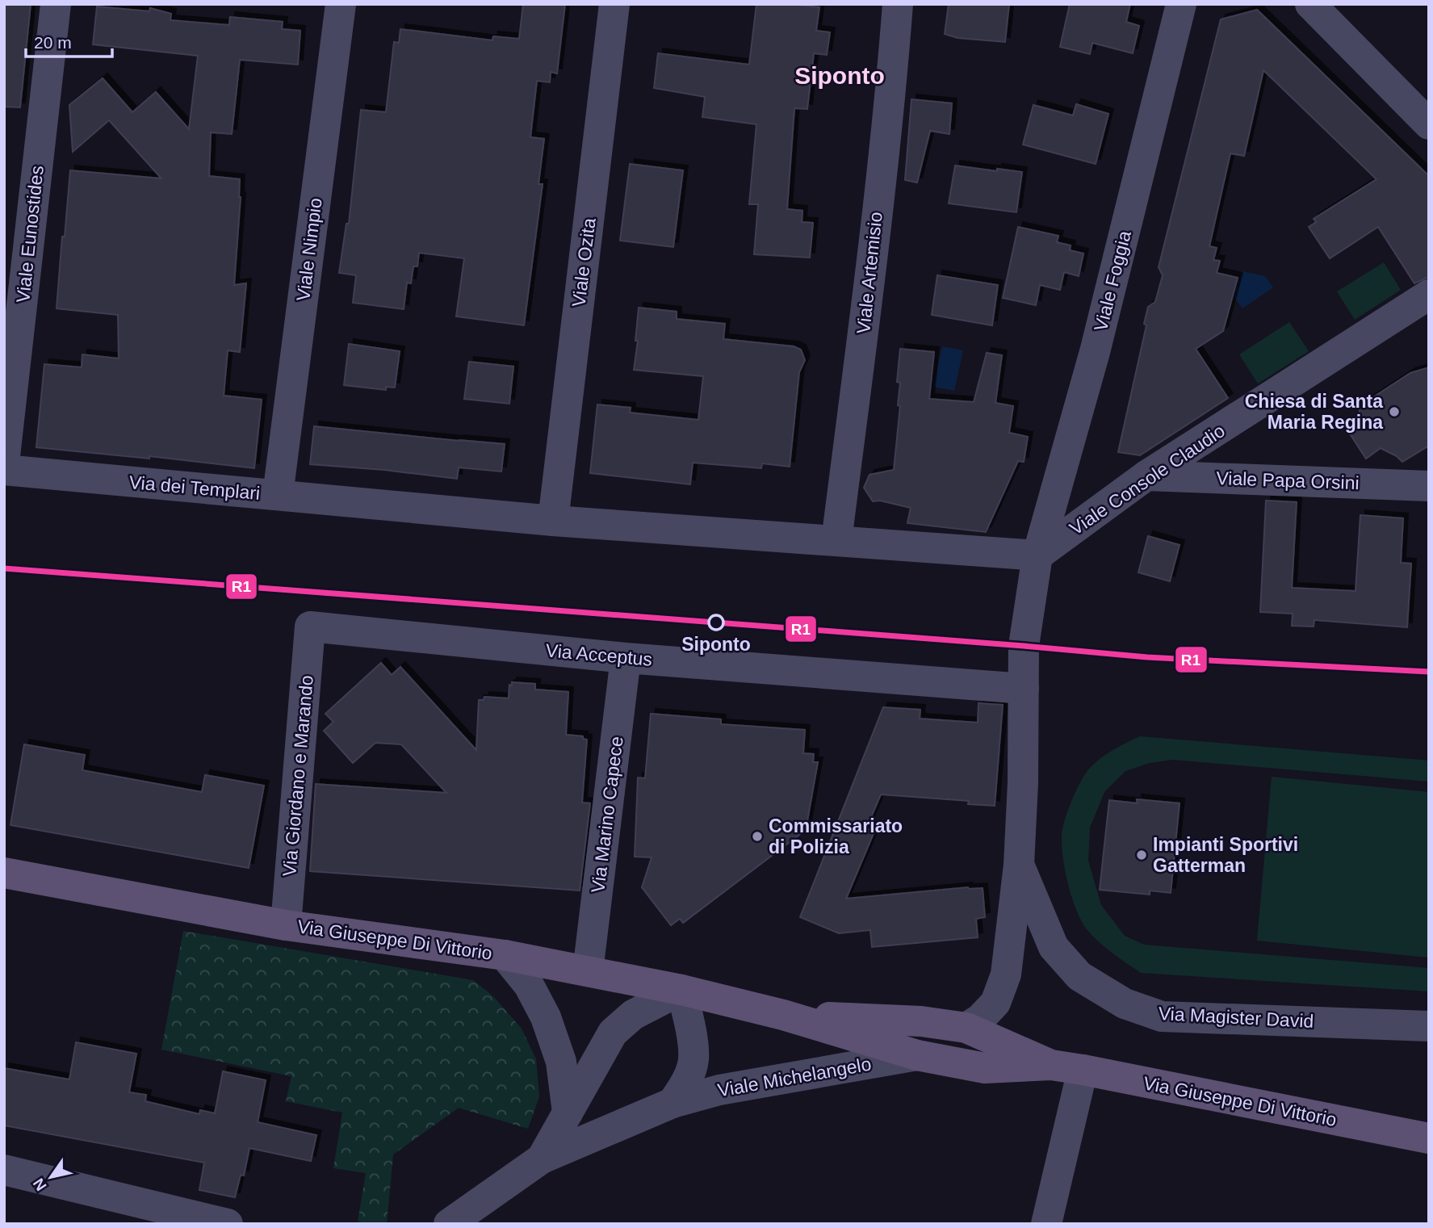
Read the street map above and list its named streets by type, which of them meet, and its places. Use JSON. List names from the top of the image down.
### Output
{
  "streets": {
    "main road": ["Via Giuseppe Di Vittorio"],
    "street": [
      "Viale Eunostides",
      "Viale Nimpio",
      "Viale Ozita",
      "Viale Artemisio",
      "Viale Foggia",
      "Viale Console Claudio",
      "Viale Papa Orsini",
      "Via dei Templari",
      "Via Acceptus",
      "Via Giordano e Marando",
      "Via Marino Capece",
      "Via Magister David",
      "Viale Michelangelo"
    ]
  },
  "crossings": [
    ["Viale Nimpio", "Via dei Templari"],
    ["Viale Ozita", "Via dei Templari"],
    ["Viale Artemisio", "Via dei Templari"],
    ["Viale Foggia", "Viale Console Claudio"],
    ["Viale Foggia", "Via dei Templari"],
    ["Viale Foggia", "Via Magister David"],
    ["Viale Console Claudio", "Viale Papa Orsini"],
    ["Viale Console Claudio", "Via dei Templari"],
    ["Via Acceptus", "Via Giordano e Marando"],
    ["Via Acceptus", "Via Marino Capece"],
    ["Via Acceptus", "Via Magister David"],
    ["Via Giordano e Marando", "Via Giuseppe Di Vittorio"],
    ["Via Marino Capece", "Via Giuseppe Di Vittorio"],
    ["Via Giuseppe Di Vittorio", "Via Magister David"],
    ["Via Giuseppe Di Vittorio", "Viale Michelangelo"]
  ],
  "districts": ["Siponto"],
  "places": [
    "Chiesa di Santa Maria Regina",
    "Siponto",
    "Commissariato di Polizia",
    "Impianti Sportivi Gatterman"
  ],
  "lines": ["transit line R1"],
  "scale_bar": "20 m",
  "north": "bottom left"
}
